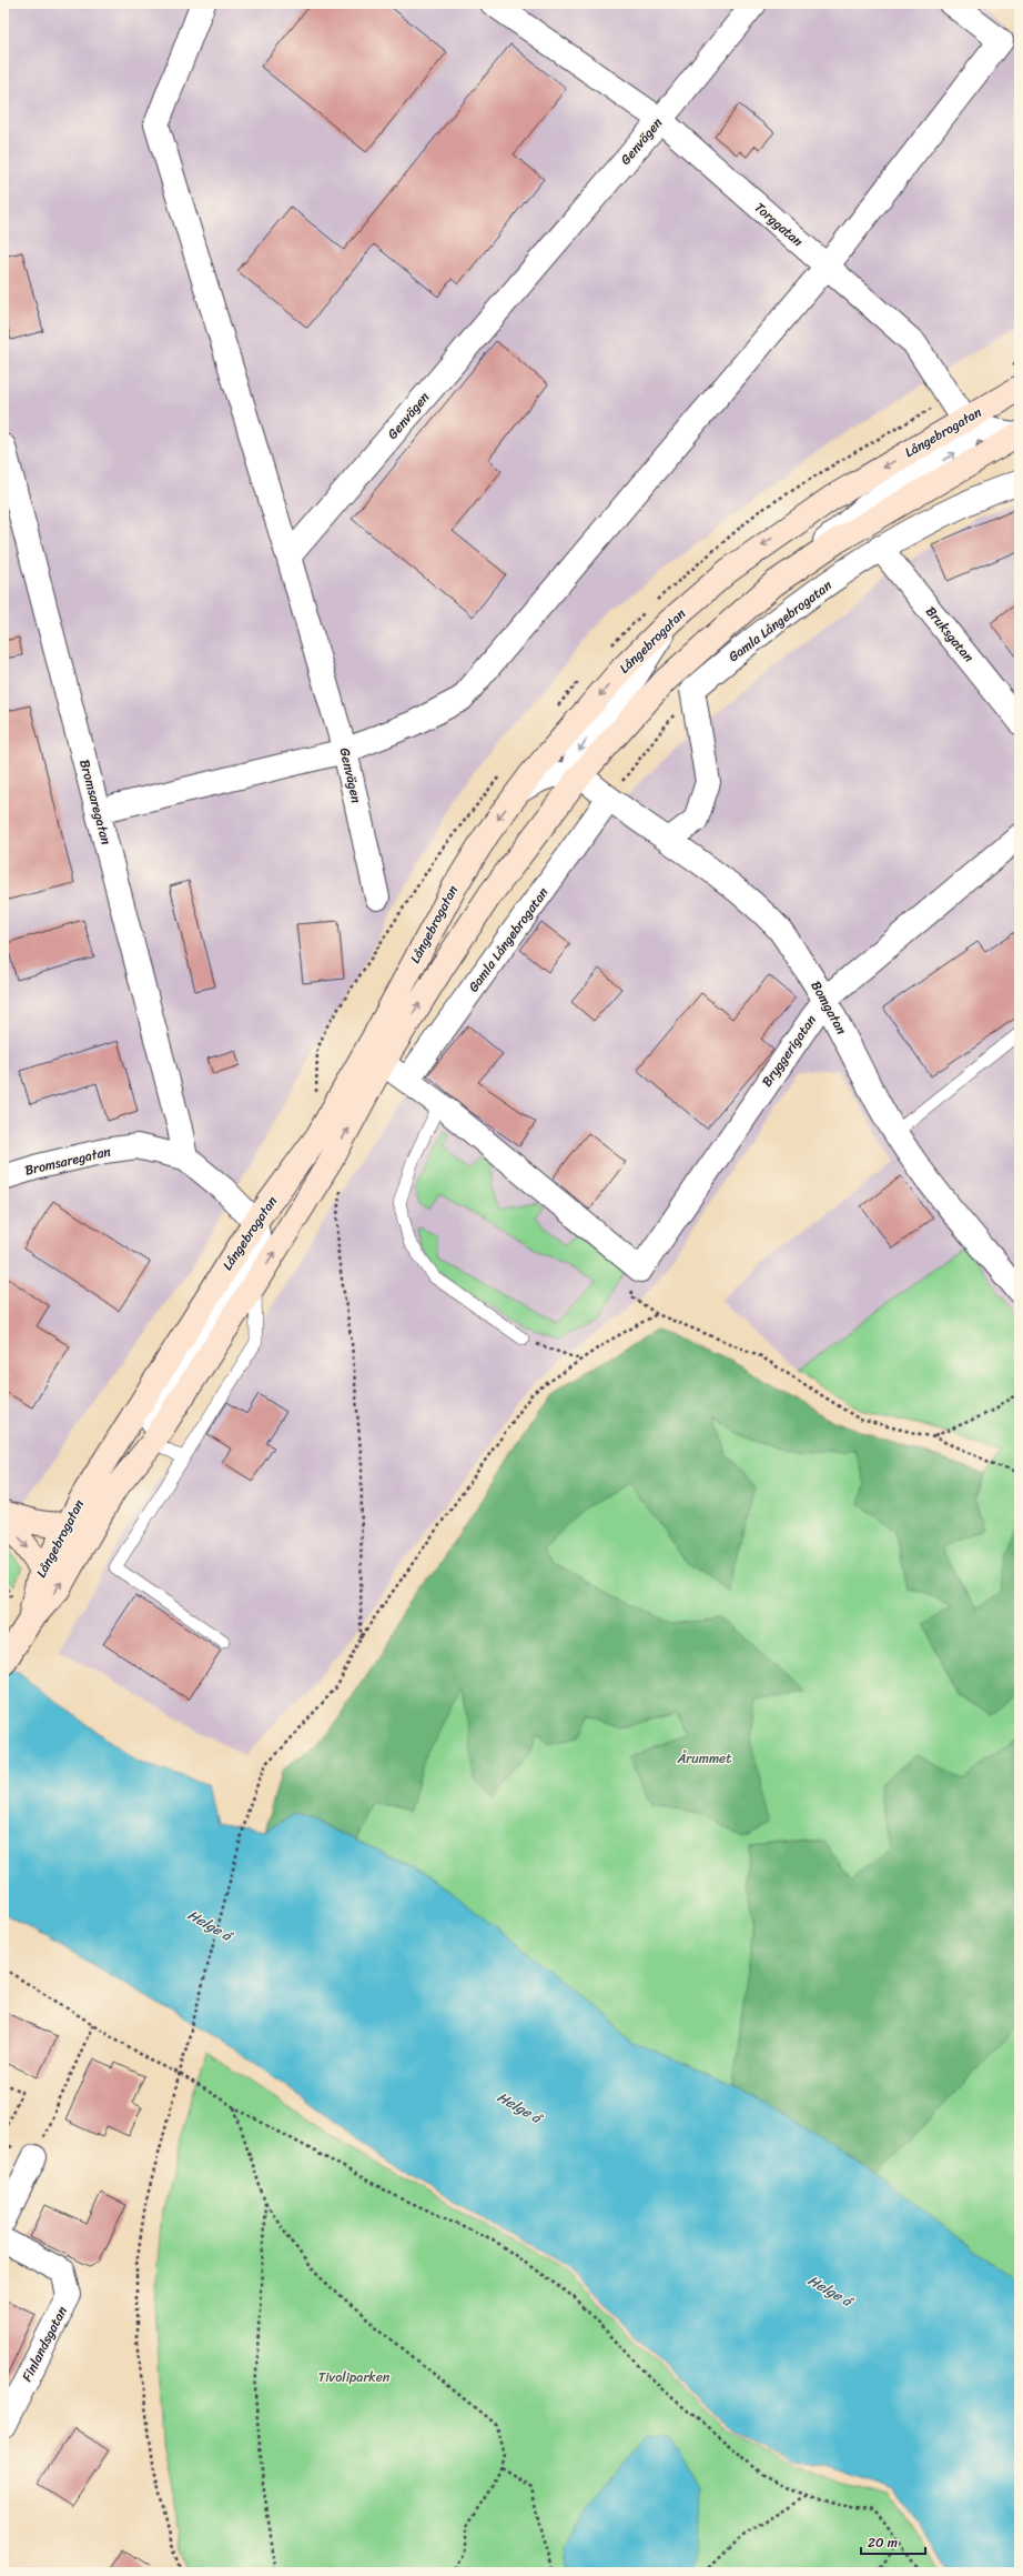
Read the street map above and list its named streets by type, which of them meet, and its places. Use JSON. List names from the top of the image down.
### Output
{
  "streets": {
    "main road": ["Långebrogatan"],
    "street": [
      "Genvägen",
      "Torggatan",
      "Gamla Långebrogatan",
      "Bruksgatan",
      "Bromsaregatan",
      "Bomgatan",
      "Bryggerigatan",
      "Finlandsgatan"
    ]
  },
  "crossings": [
    ["Genvägen", "Torggatan"],
    ["Torggatan", "Långebrogatan"],
    ["Långebrogatan", "Bromsaregatan"],
    ["Långebrogatan", "Bomgatan"],
    ["Gamla Långebrogatan", "Bruksgatan"],
    ["Gamla Långebrogatan", "Bomgatan"],
    ["Bomgatan", "Bryggerigatan"]
  ],
  "water": ["Helge å"],
  "parks": ["Årummet", "Tivoliparken"],
  "scale_bar": "20 m"
}
